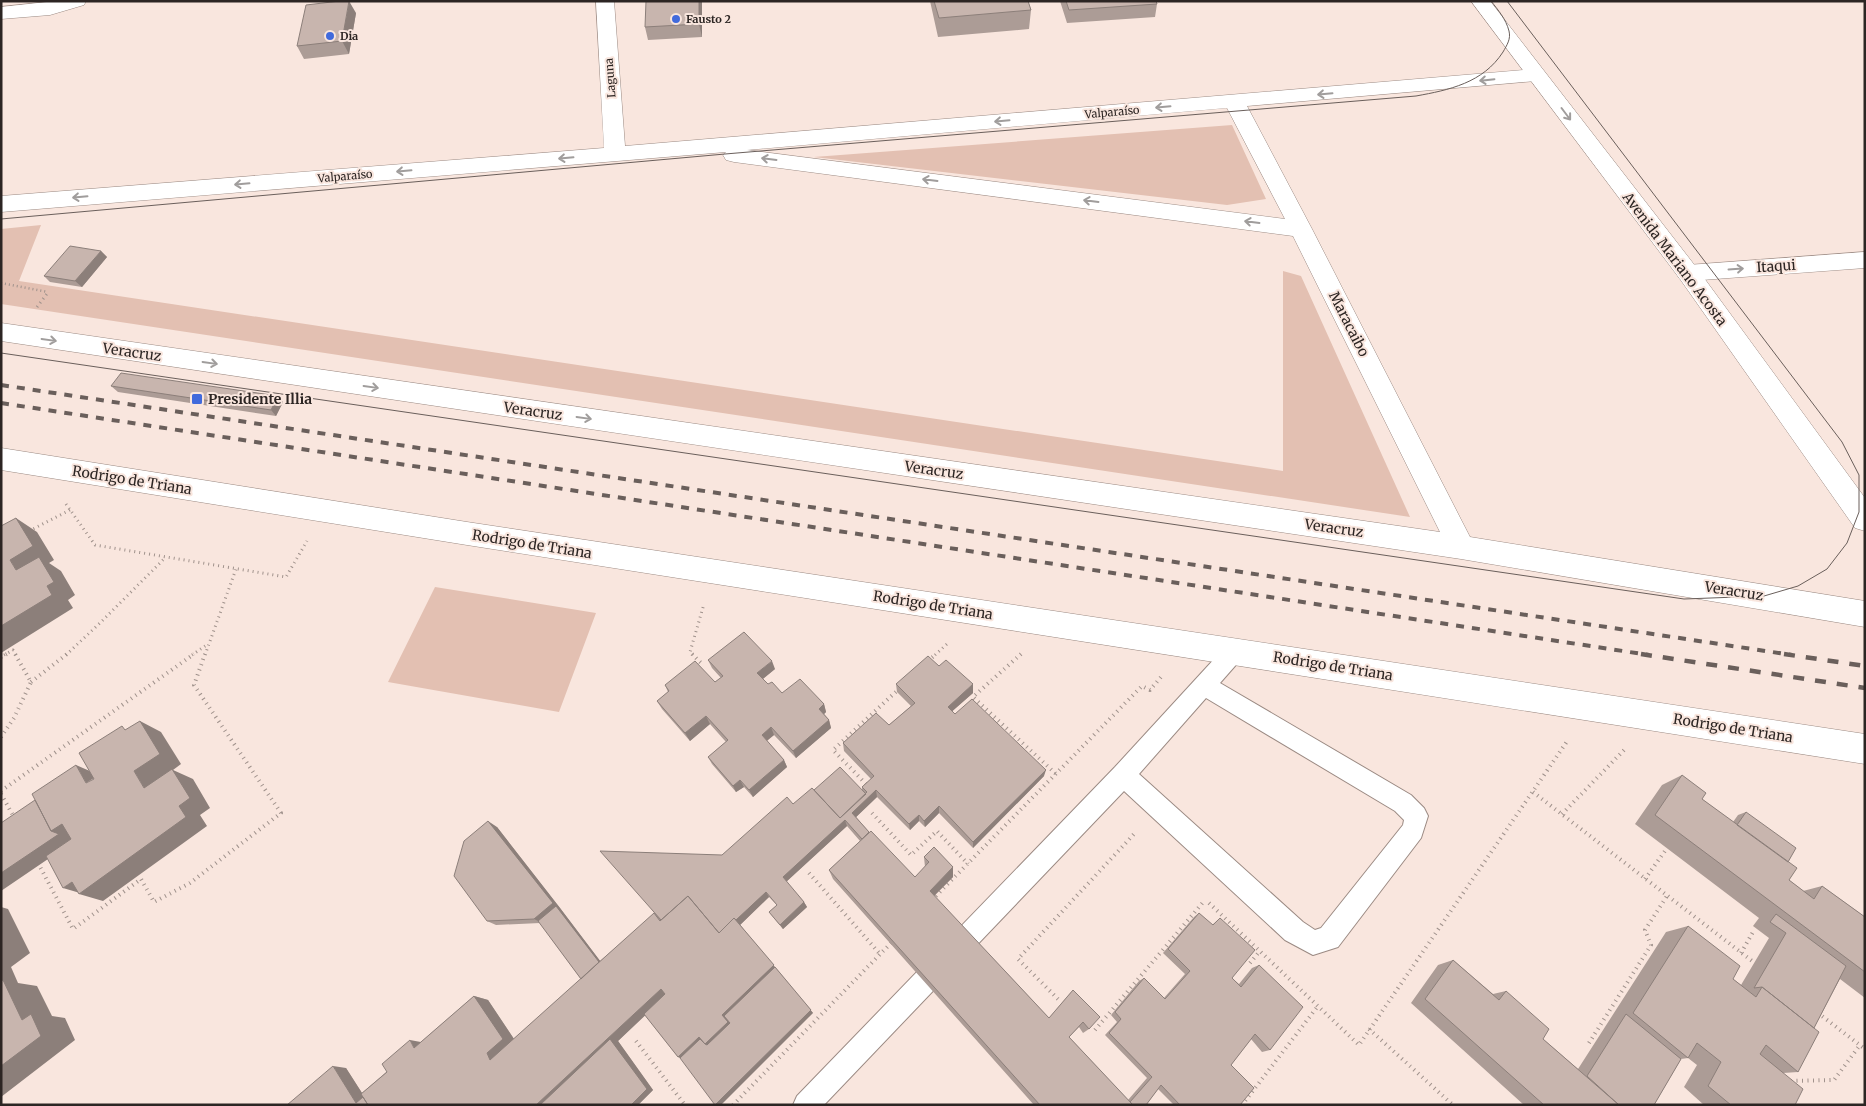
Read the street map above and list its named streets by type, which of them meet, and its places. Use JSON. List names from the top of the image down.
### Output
{
  "streets": {
    "street": [
      "Laguna",
      "Valparaíso",
      "Avenida Mariano Acosta",
      "Itaqui",
      "Maracaibo",
      "Veracruz",
      "Rodrigo de Triana"
    ]
  },
  "crossings": [
    ["Laguna", "Valparaíso"],
    ["Valparaíso", "Avenida Mariano Acosta"],
    ["Valparaíso", "Maracaibo"],
    ["Avenida Mariano Acosta", "Itaqui"],
    ["Maracaibo", "Veracruz"]
  ],
  "one_way": [
    "Valparaíso",
    "Avenida Mariano Acosta",
    "Itaqui",
    "Veracruz"
  ],
  "places": {
    "other": ["Fausto 2", "Dia"],
    "transit": ["Presidente Illia"]
  }
}
